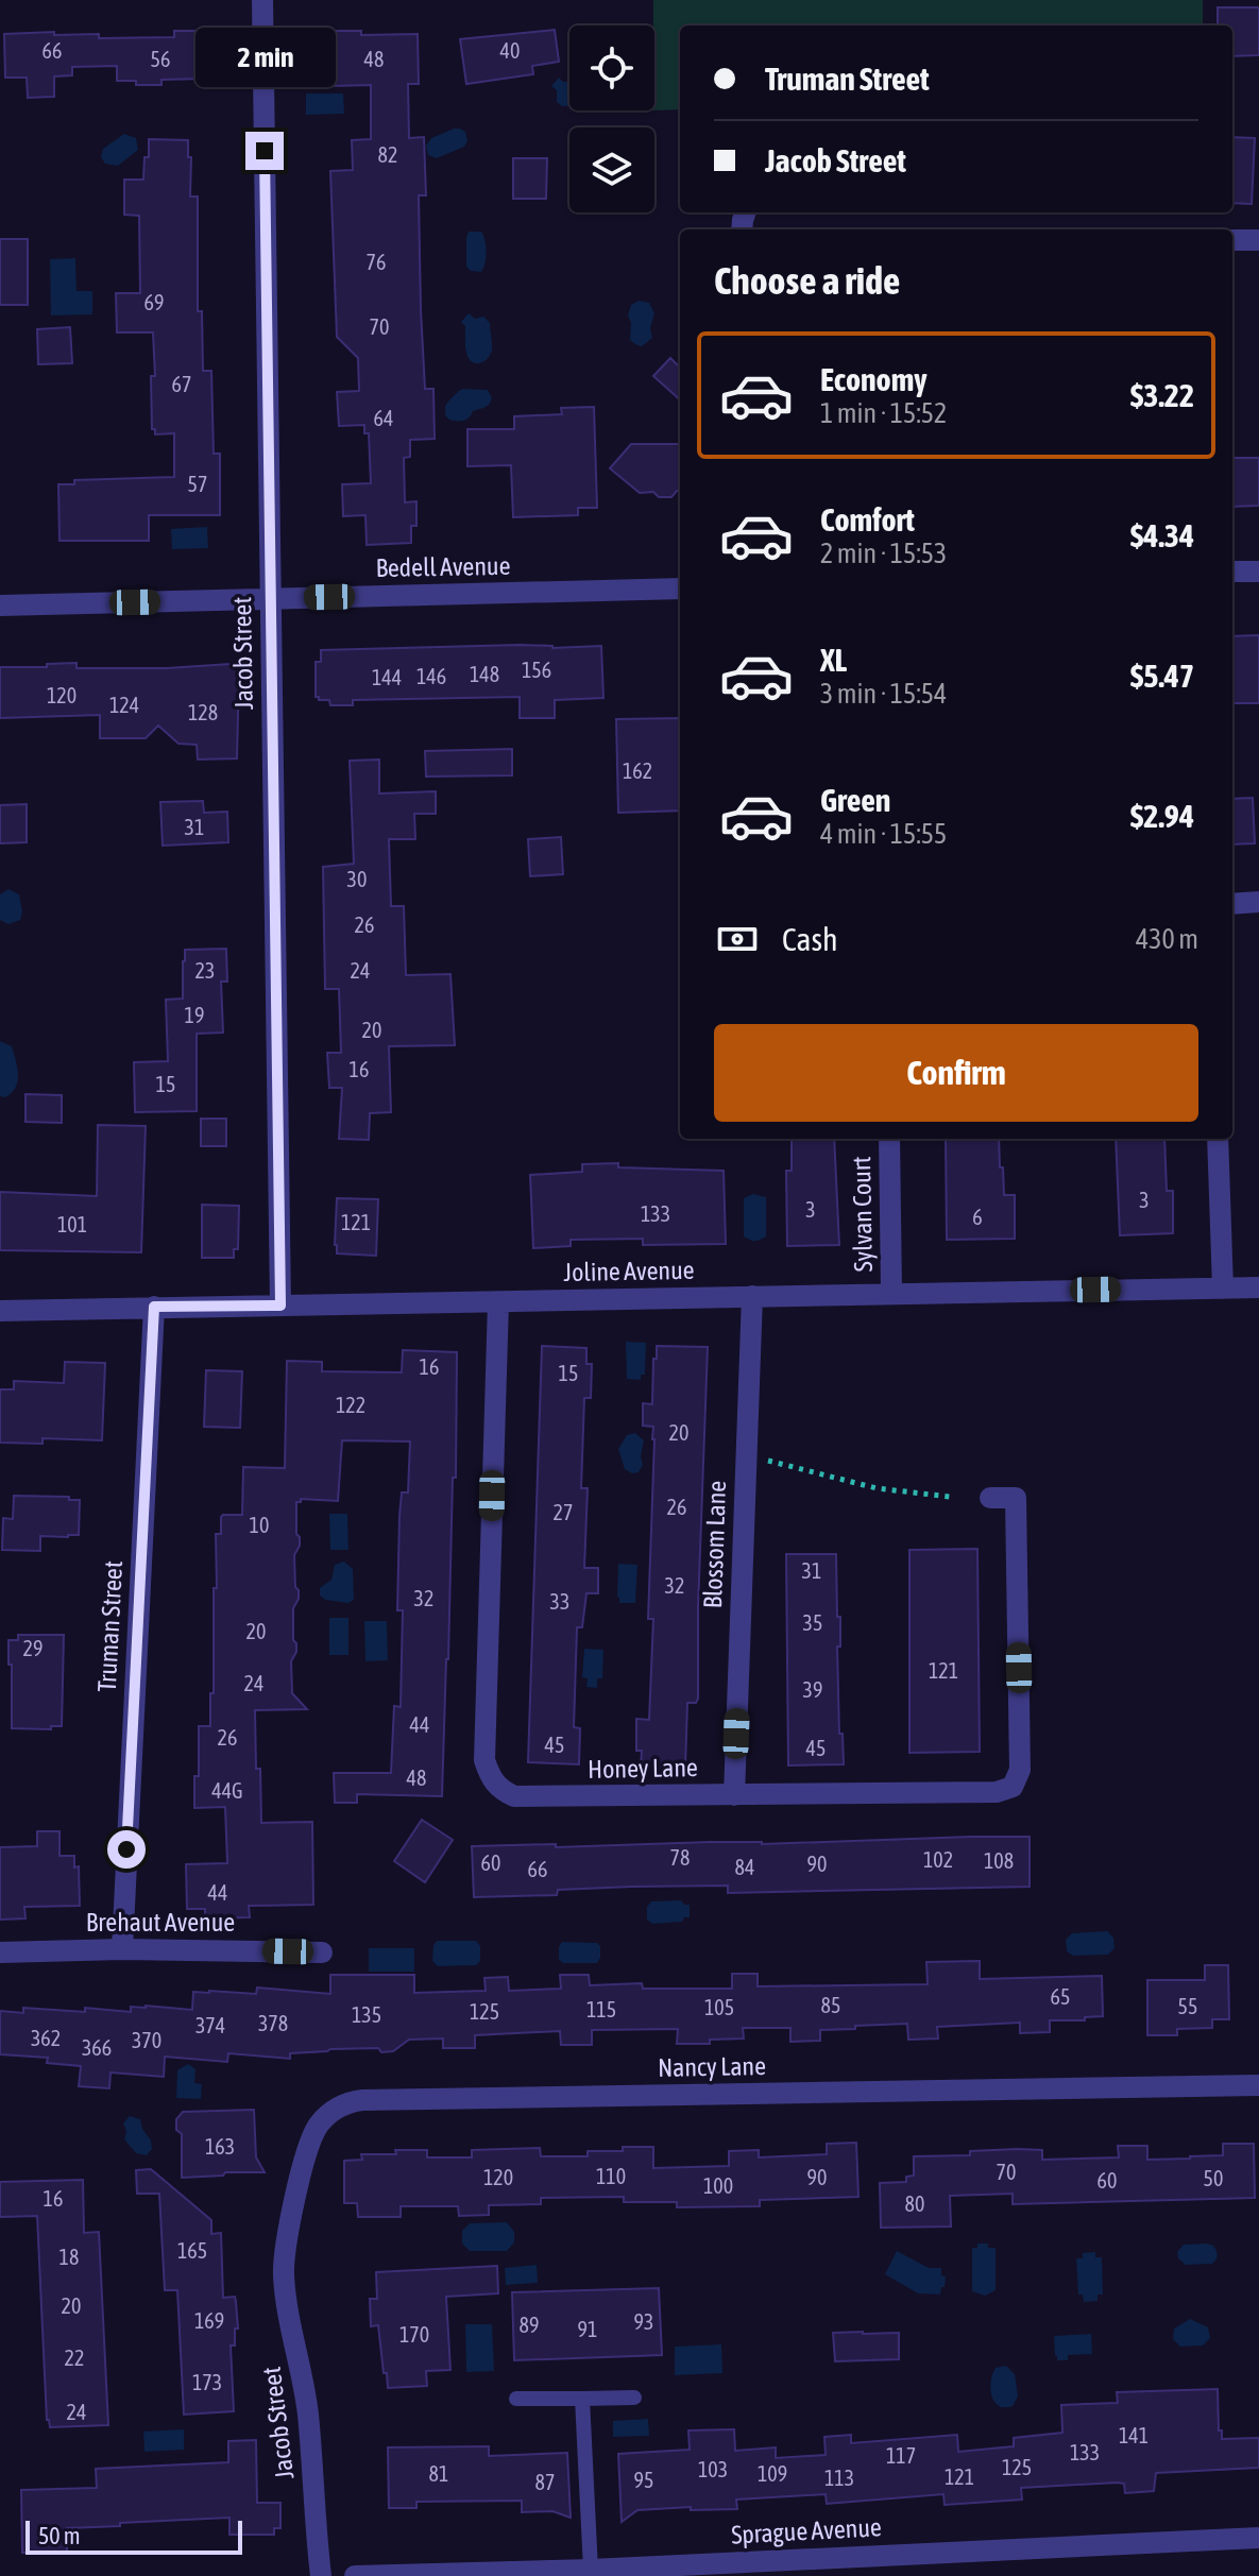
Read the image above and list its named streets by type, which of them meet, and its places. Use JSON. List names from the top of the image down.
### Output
{
  "streets": {
    "street": [
      "Bedell Avenue",
      "Jacob Street",
      "Sylvan Court",
      "Joline Avenue",
      "Blossom Lane",
      "Truman Street",
      "Honey Lane",
      "Brehaut Avenue",
      "Nancy Lane",
      "Sprague Avenue"
    ]
  },
  "crossings": [
    ["Bedell Avenue", "Jacob Street"],
    ["Jacob Street", "Joline Avenue"],
    ["Jacob Street", "Nancy Lane"],
    ["Sylvan Court", "Joline Avenue"],
    ["Joline Avenue", "Blossom Lane"],
    ["Joline Avenue", "Truman Street"],
    ["Joline Avenue", "Honey Lane"],
    ["Blossom Lane", "Honey Lane"],
    ["Truman Street", "Brehaut Avenue"]
  ],
  "house_numbers": [
    "66",
    "40",
    "56",
    "48",
    "82",
    "76",
    "69",
    "70",
    "67",
    "64",
    "57",
    "156",
    "148",
    "146",
    "144",
    "120",
    "124",
    "128",
    "162",
    "31",
    "30",
    "26",
    "23",
    "24",
    "19",
    "20",
    "16",
    "15",
    "3",
    "3",
    "133",
    "6",
    "121",
    "101",
    "16",
    "15",
    "122",
    "20",
    "26",
    "27",
    "10",
    "31",
    "32",
    "32",
    "33",
    "35",
    "20",
    "29",
    "121",
    "24",
    "39",
    "44",
    "26",
    "45",
    "45",
    "48",
    "44G",
    "78",
    "102",
    "108",
    "60",
    "90",
    "84",
    "66",
    "44",
    "65",
    "85",
    "55",
    "105",
    "115",
    "125",
    "135",
    "378",
    "374",
    "362",
    "370",
    "366",
    "163",
    "70",
    "110",
    "120",
    "90",
    "50",
    "60",
    "100",
    "16",
    "80",
    "165",
    "18",
    "20",
    "169",
    "93",
    "89",
    "91",
    "170",
    "22",
    "173",
    "24",
    "141",
    "133",
    "117",
    "125",
    "103",
    "81",
    "109",
    "121",
    "113",
    "95",
    "87"
  ],
  "scale_bar": "50 m",
  "page": {
    "banner": ["Truman Street", "Jacob Street"],
    "bubble": "2 min",
    "heading": "Choose a ride",
    "list": [
      {
        "name": "Economy",
        "note": "1 min · 15:52",
        "value": "$3.22"
      },
      {
        "name": "Comfort",
        "note": "2 min · 15:53",
        "value": "$4.34"
      },
      {
        "name": "XL",
        "note": "3 min · 15:54",
        "value": "$5.47"
      },
      {
        "name": "Green",
        "note": "4 min · 15:55",
        "value": "$2.94"
      }
    ],
    "pay": ["Cash", "430 m"],
    "buttons": "Confirm",
    "scale": "50 m"
  }
}
